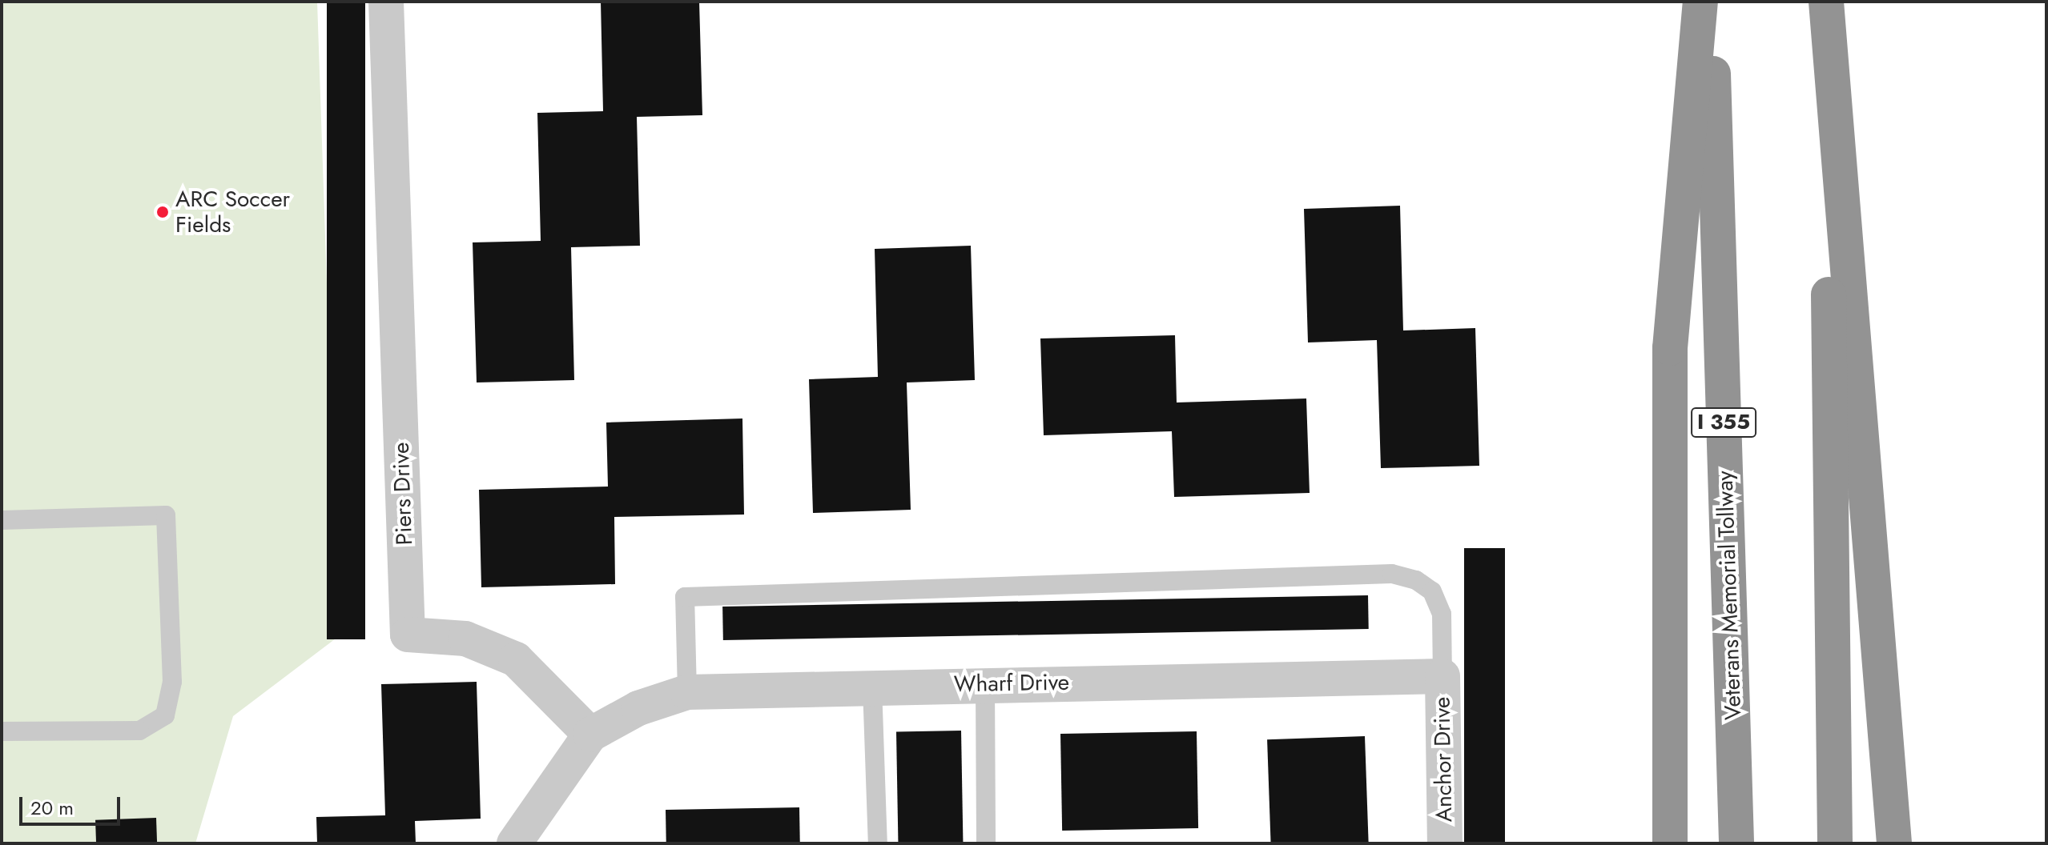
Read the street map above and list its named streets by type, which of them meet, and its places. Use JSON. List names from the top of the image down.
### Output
{
  "streets": {
    "highway": ["I 355", "Veterans Memorial Tollway"],
    "street": ["Piers Drive", "Wharf Drive", "Anchor Drive"]
  },
  "crossings": [
    ["Piers Drive", "Wharf Drive"],
    ["Wharf Drive", "Anchor Drive"]
  ],
  "places": ["ARC Soccer Fields"],
  "scale_bar": "20 m"
}
